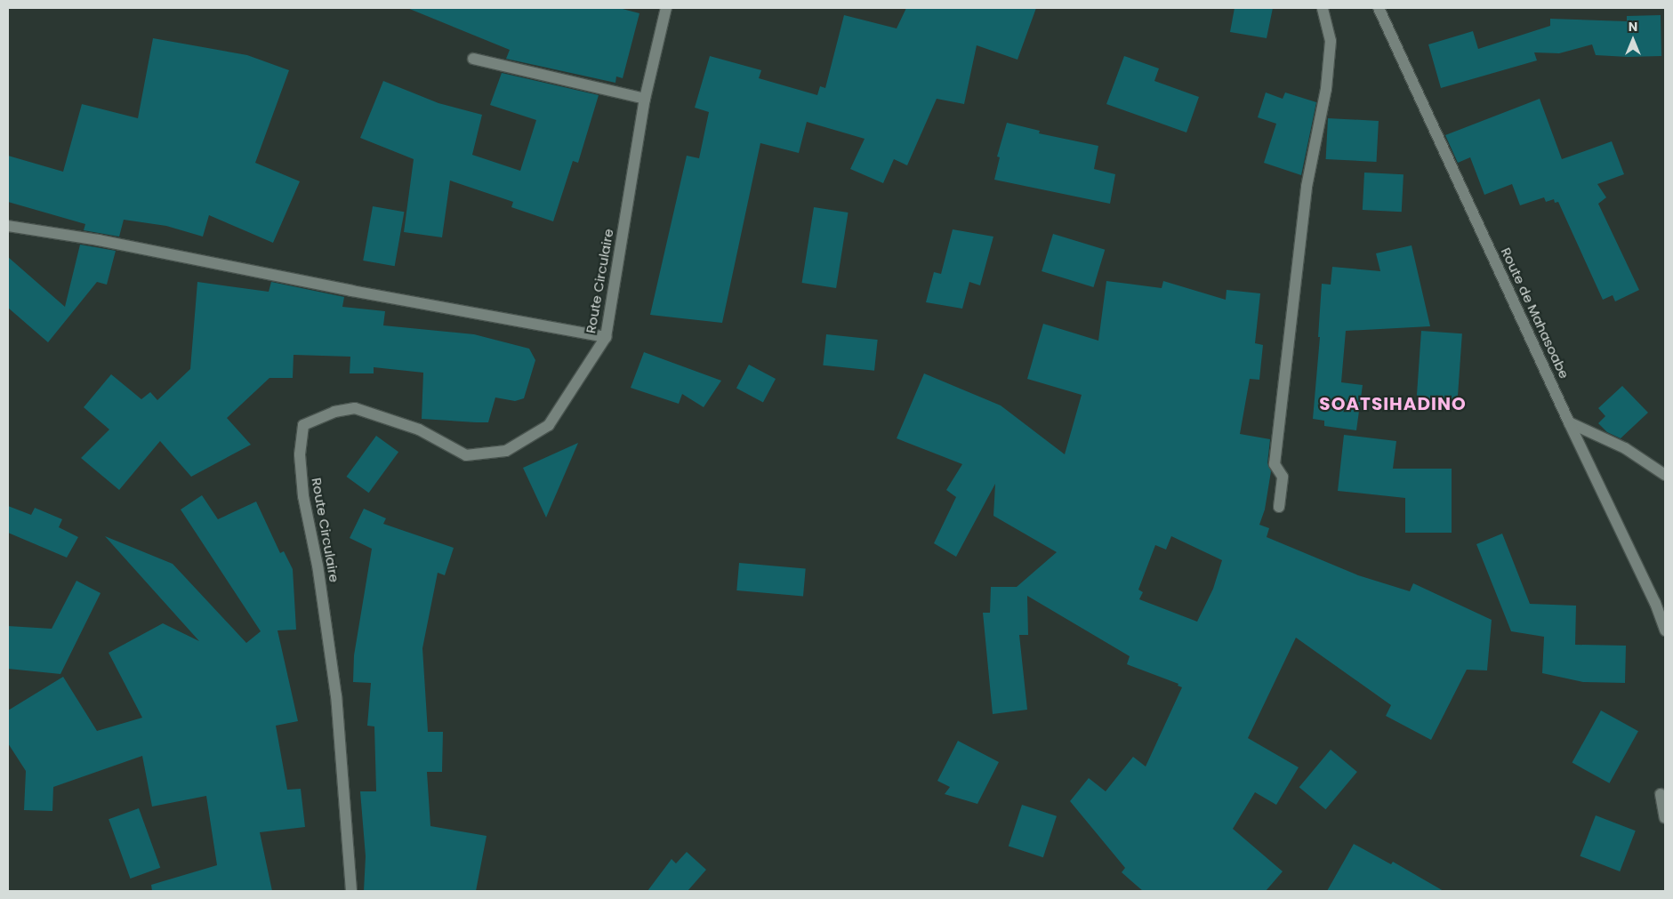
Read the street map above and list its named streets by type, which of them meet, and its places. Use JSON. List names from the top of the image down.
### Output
{
  "streets": {
    "street": ["Route Circulaire", "Route de Mahasoabe"]
  },
  "districts": ["SOATSIHADINO"],
  "north": "top"
}
